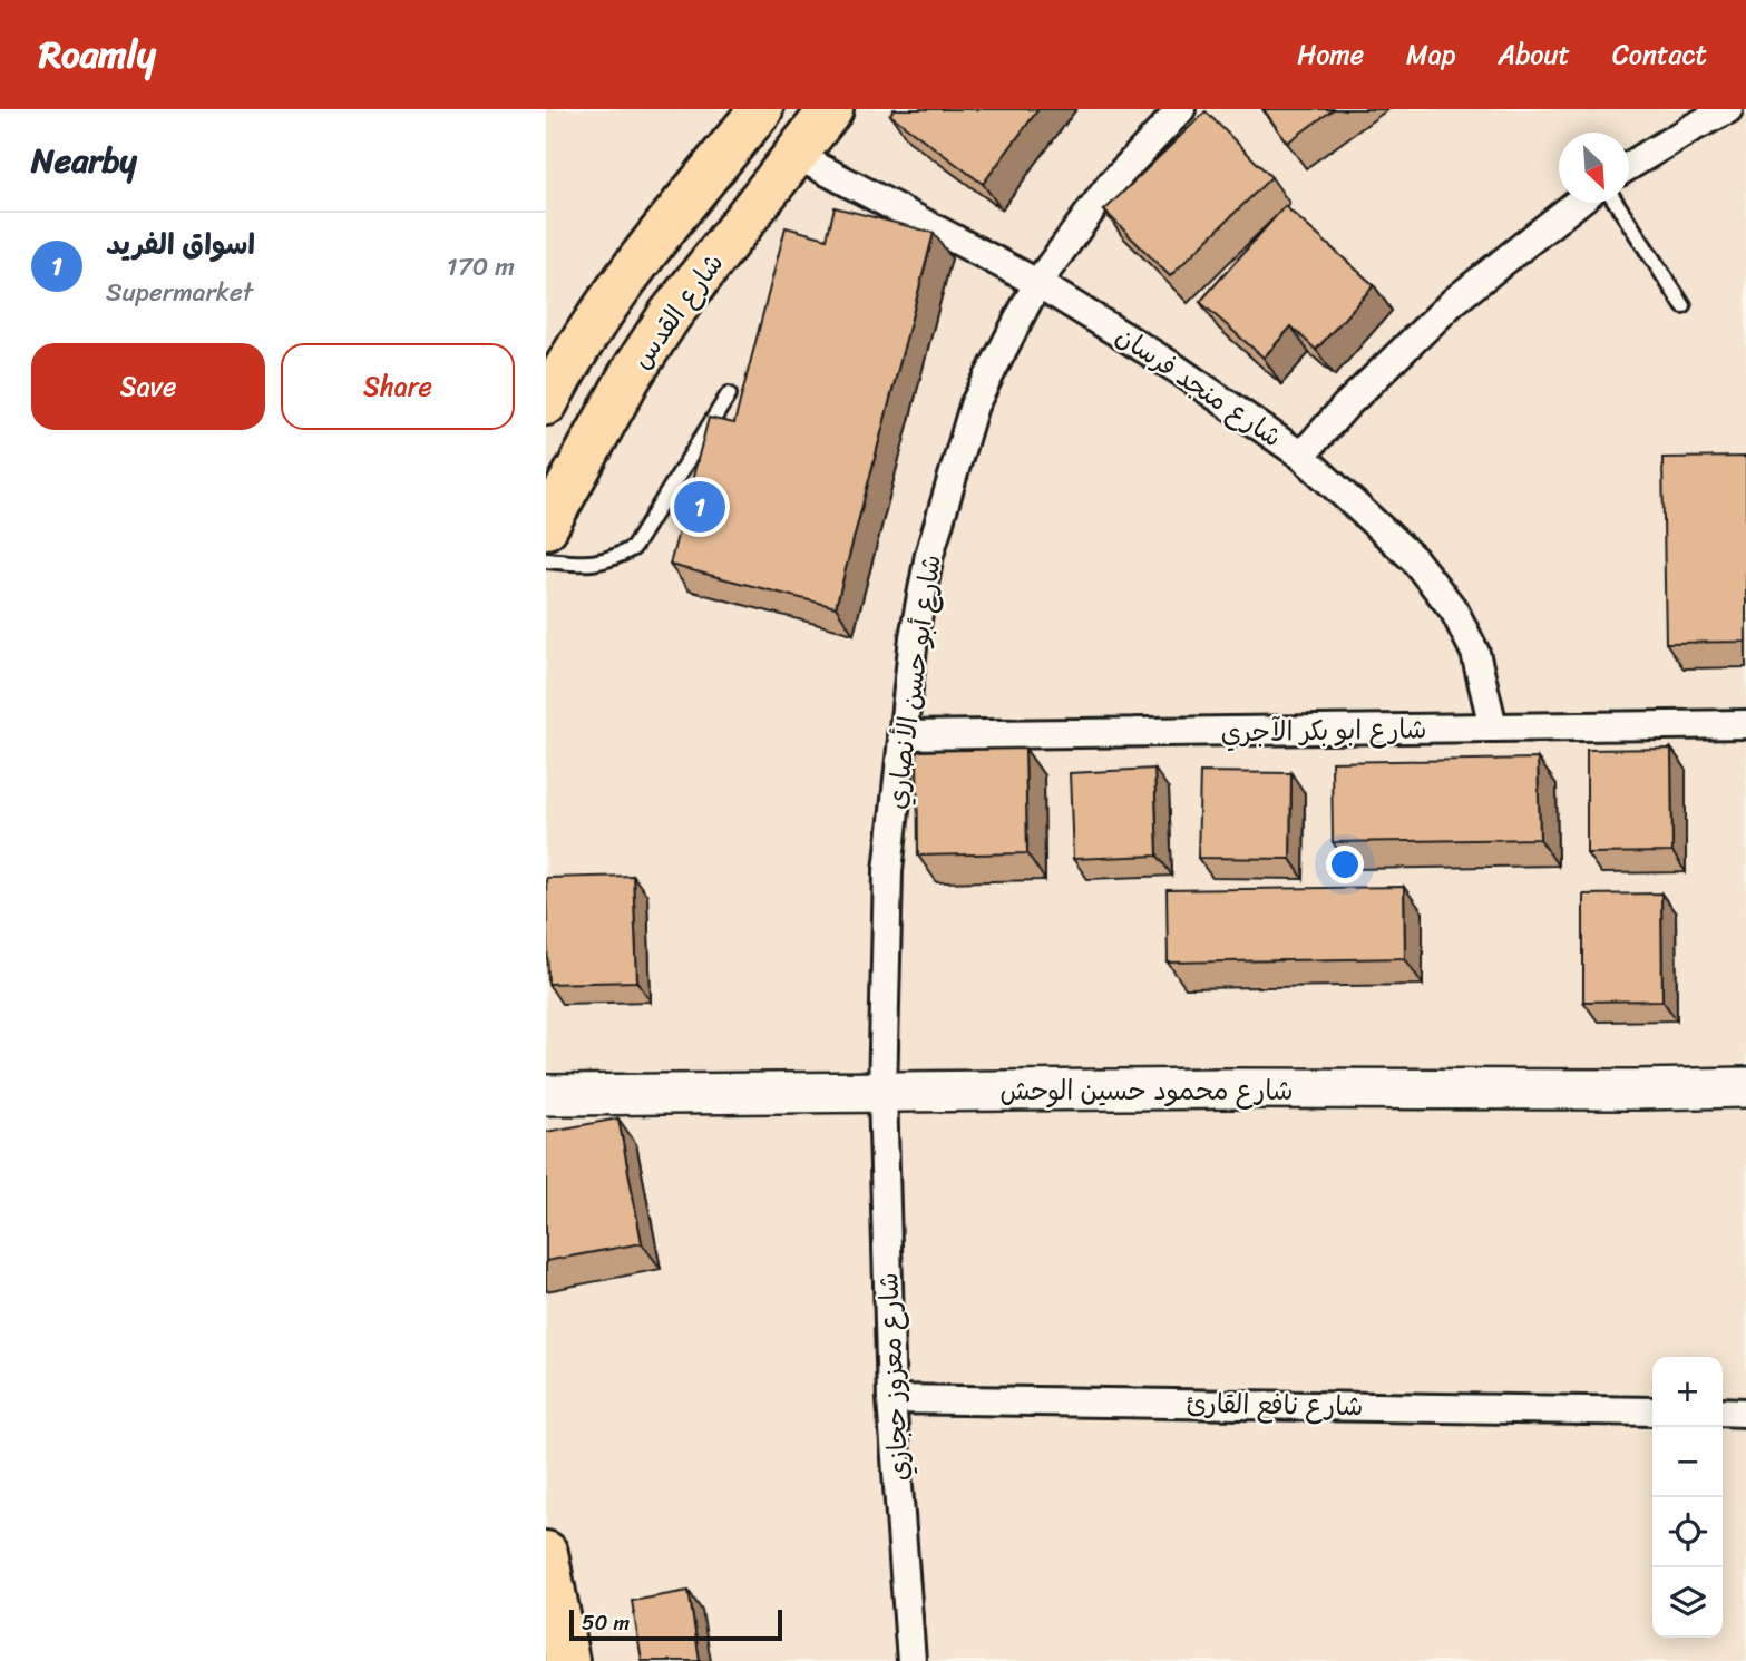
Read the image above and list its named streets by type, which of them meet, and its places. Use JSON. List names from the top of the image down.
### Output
{
  "streets": {
    "highway": ["شارع القدس"],
    "street": [
      "شارع منجد فرسان",
      "شارع أبو حسن الأنصاري",
      "شارع ابو بكر الآجري",
      "شارع محمود حسين الوحش",
      "شارع معزوز حجازي",
      "شارع نافع القارئ"
    ]
  },
  "crossings": [
    ["شارع القدس", "شارع منجد فرسان"],
    ["شارع منجد فرسان", "شارع أبو حسن الأنصاري"],
    ["شارع منجد فرسان", "شارع ابو بكر الآجري"],
    ["شارع أبو حسن الأنصاري", "شارع ابو بكر الآجري"],
    ["شارع أبو حسن الأنصاري", "شارع محمود حسين الوحش"],
    ["شارع أبو حسن الأنصاري", "شارع معزوز حجازي"],
    ["شارع محمود حسين الوحش", "شارع معزوز حجازي"],
    ["شارع معزوز حجازي", "شارع نافع القارئ"]
  ],
  "scale_bar": "50 m",
  "north": "bottom right",
  "page": {
    "header": "Roamly",
    "nav": [
      "Home",
      "Map",
      "About",
      "Contact"
    ],
    "heading": "Nearby",
    "list": [
      {
        "mark": "1",
        "name": "اسواق الفريد",
        "note": "Supermarket",
        "value": "170 m"
      }
    ],
    "buttons": ["Save", "Share"],
    "pins": "1",
    "map_buttons": ["+", "−"],
    "scale": "50 m"
  }
}
